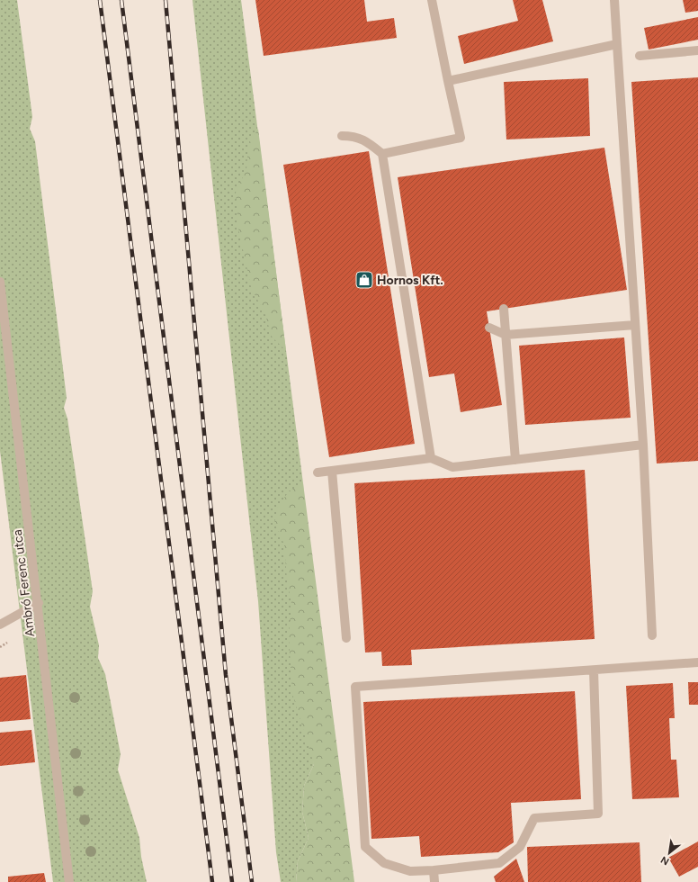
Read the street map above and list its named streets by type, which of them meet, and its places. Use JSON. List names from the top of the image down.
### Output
{
  "streets": {
    "street": ["Ambró Ferenc utca"]
  },
  "places": {
    "shop": ["Hornos Kft."]
  },
  "north": "bottom left"
}
